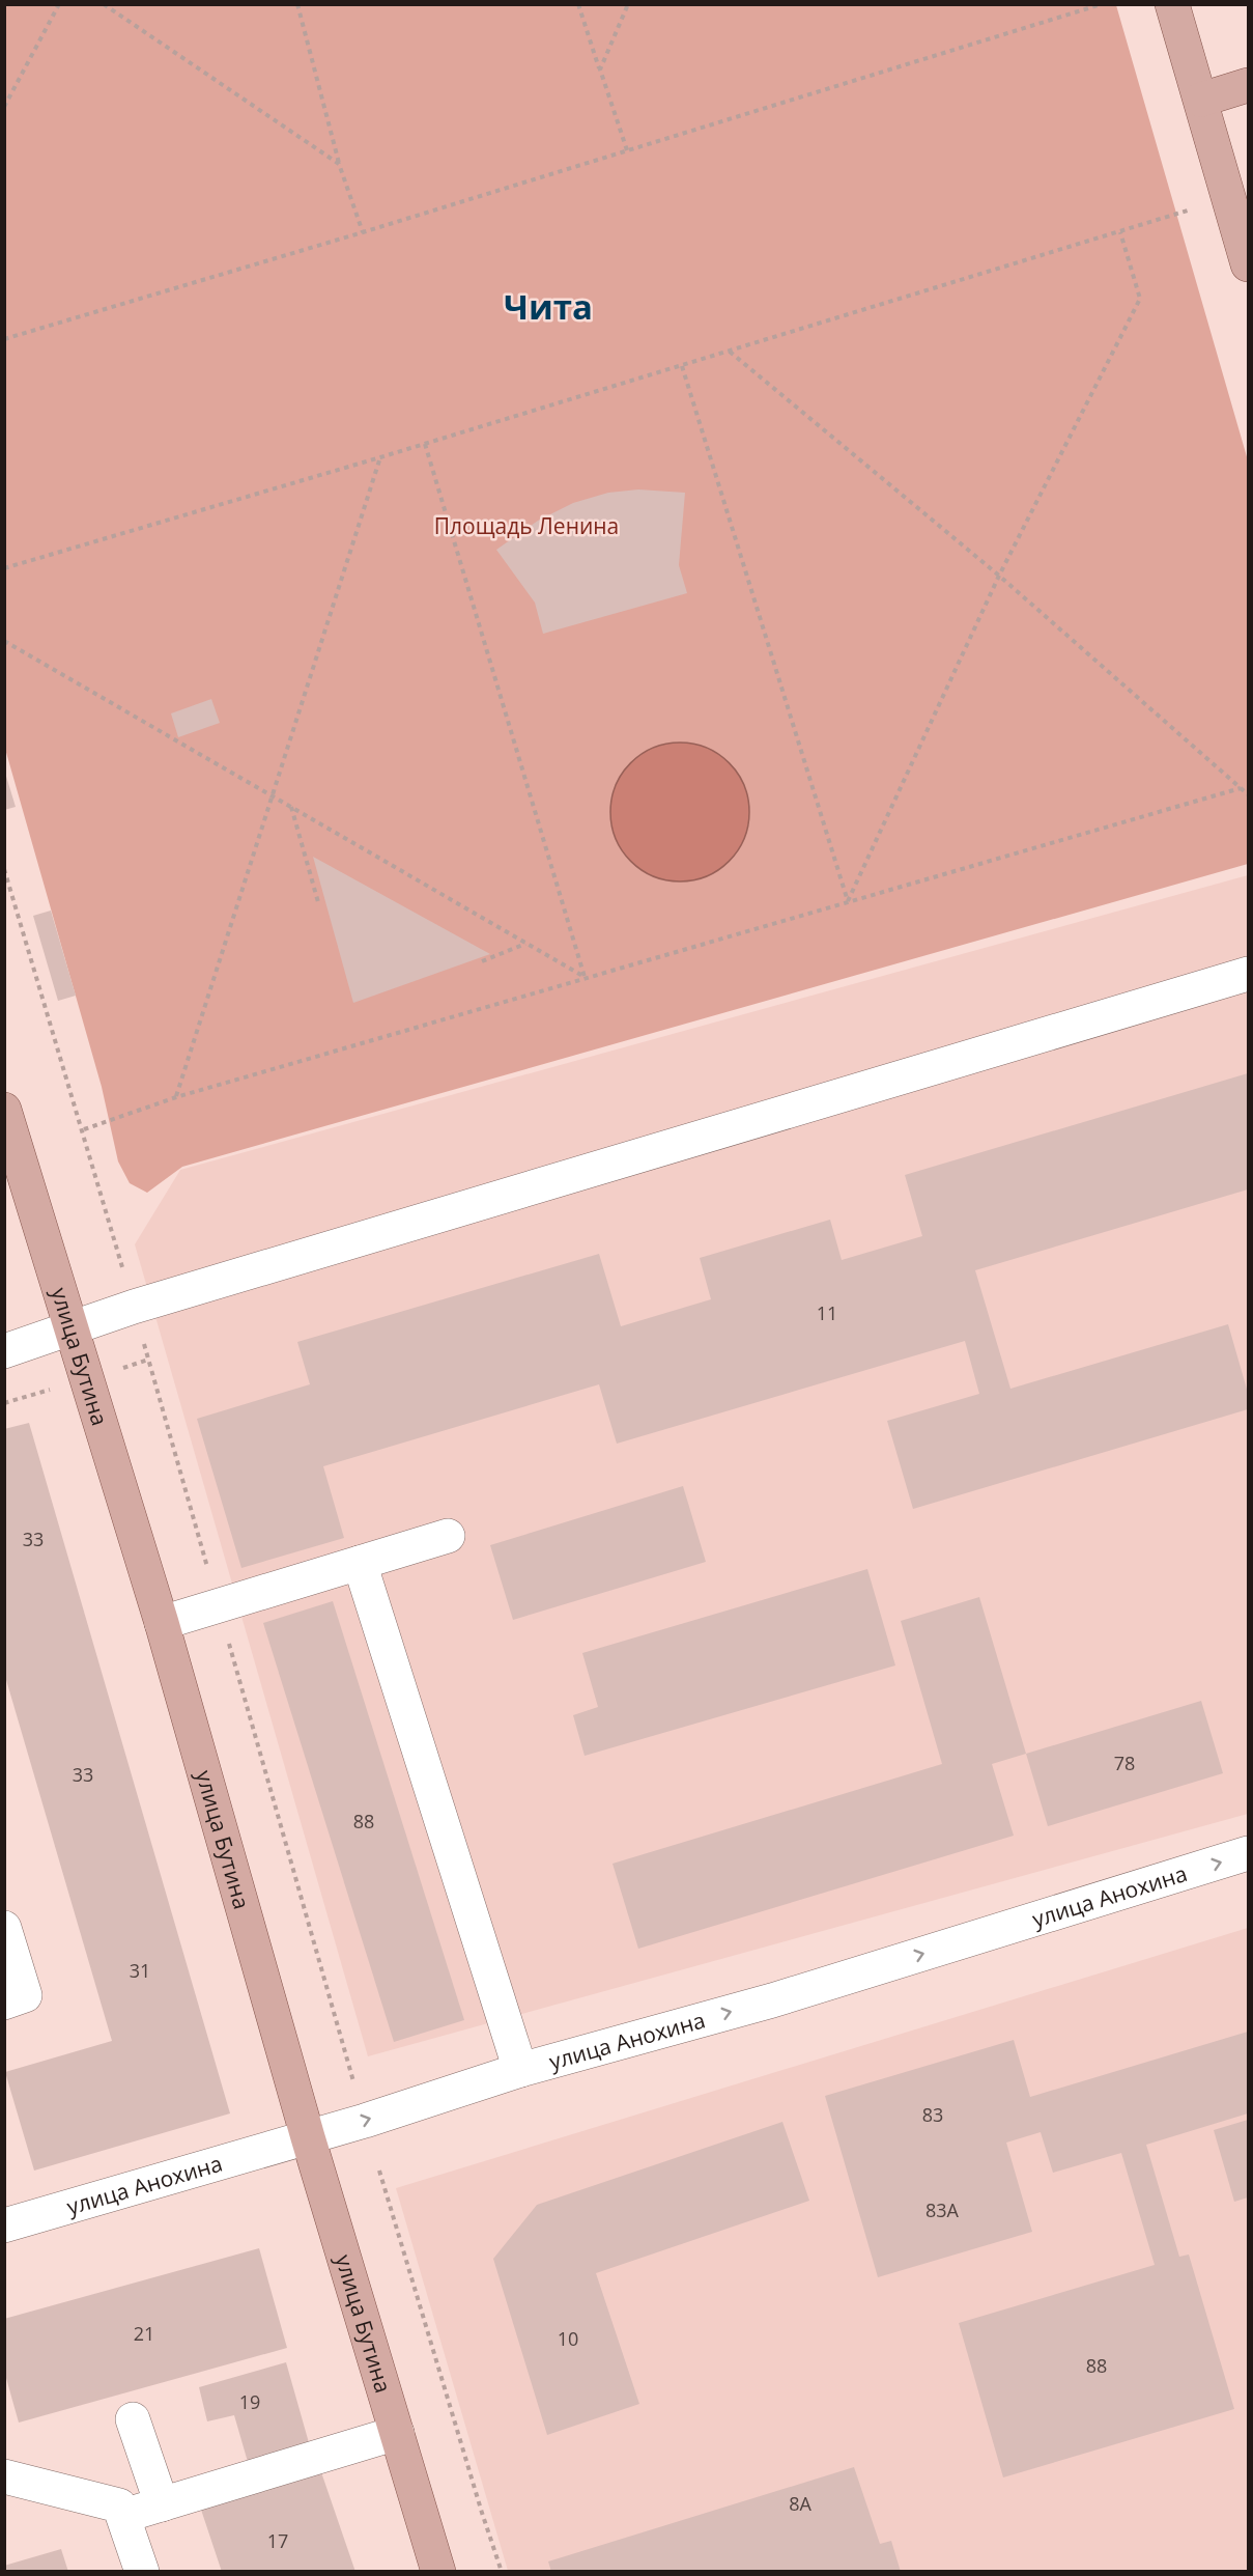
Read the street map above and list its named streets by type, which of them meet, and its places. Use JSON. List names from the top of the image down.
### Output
{
  "streets": {
    "main road": ["улица Бутина"],
    "street": ["улица Анохина"]
  },
  "crossings": [
    ["улица Бутина", "улица Анохина"]
  ],
  "one_way": ["улица Анохина"],
  "districts": ["Чита"],
  "parks": ["Площадь Ленина"],
  "house_numbers": [
    "11",
    "33",
    "78",
    "33",
    "88",
    "31",
    "83",
    "83А",
    "21",
    "10",
    "88",
    "19",
    "8А",
    "17"
  ]
}
